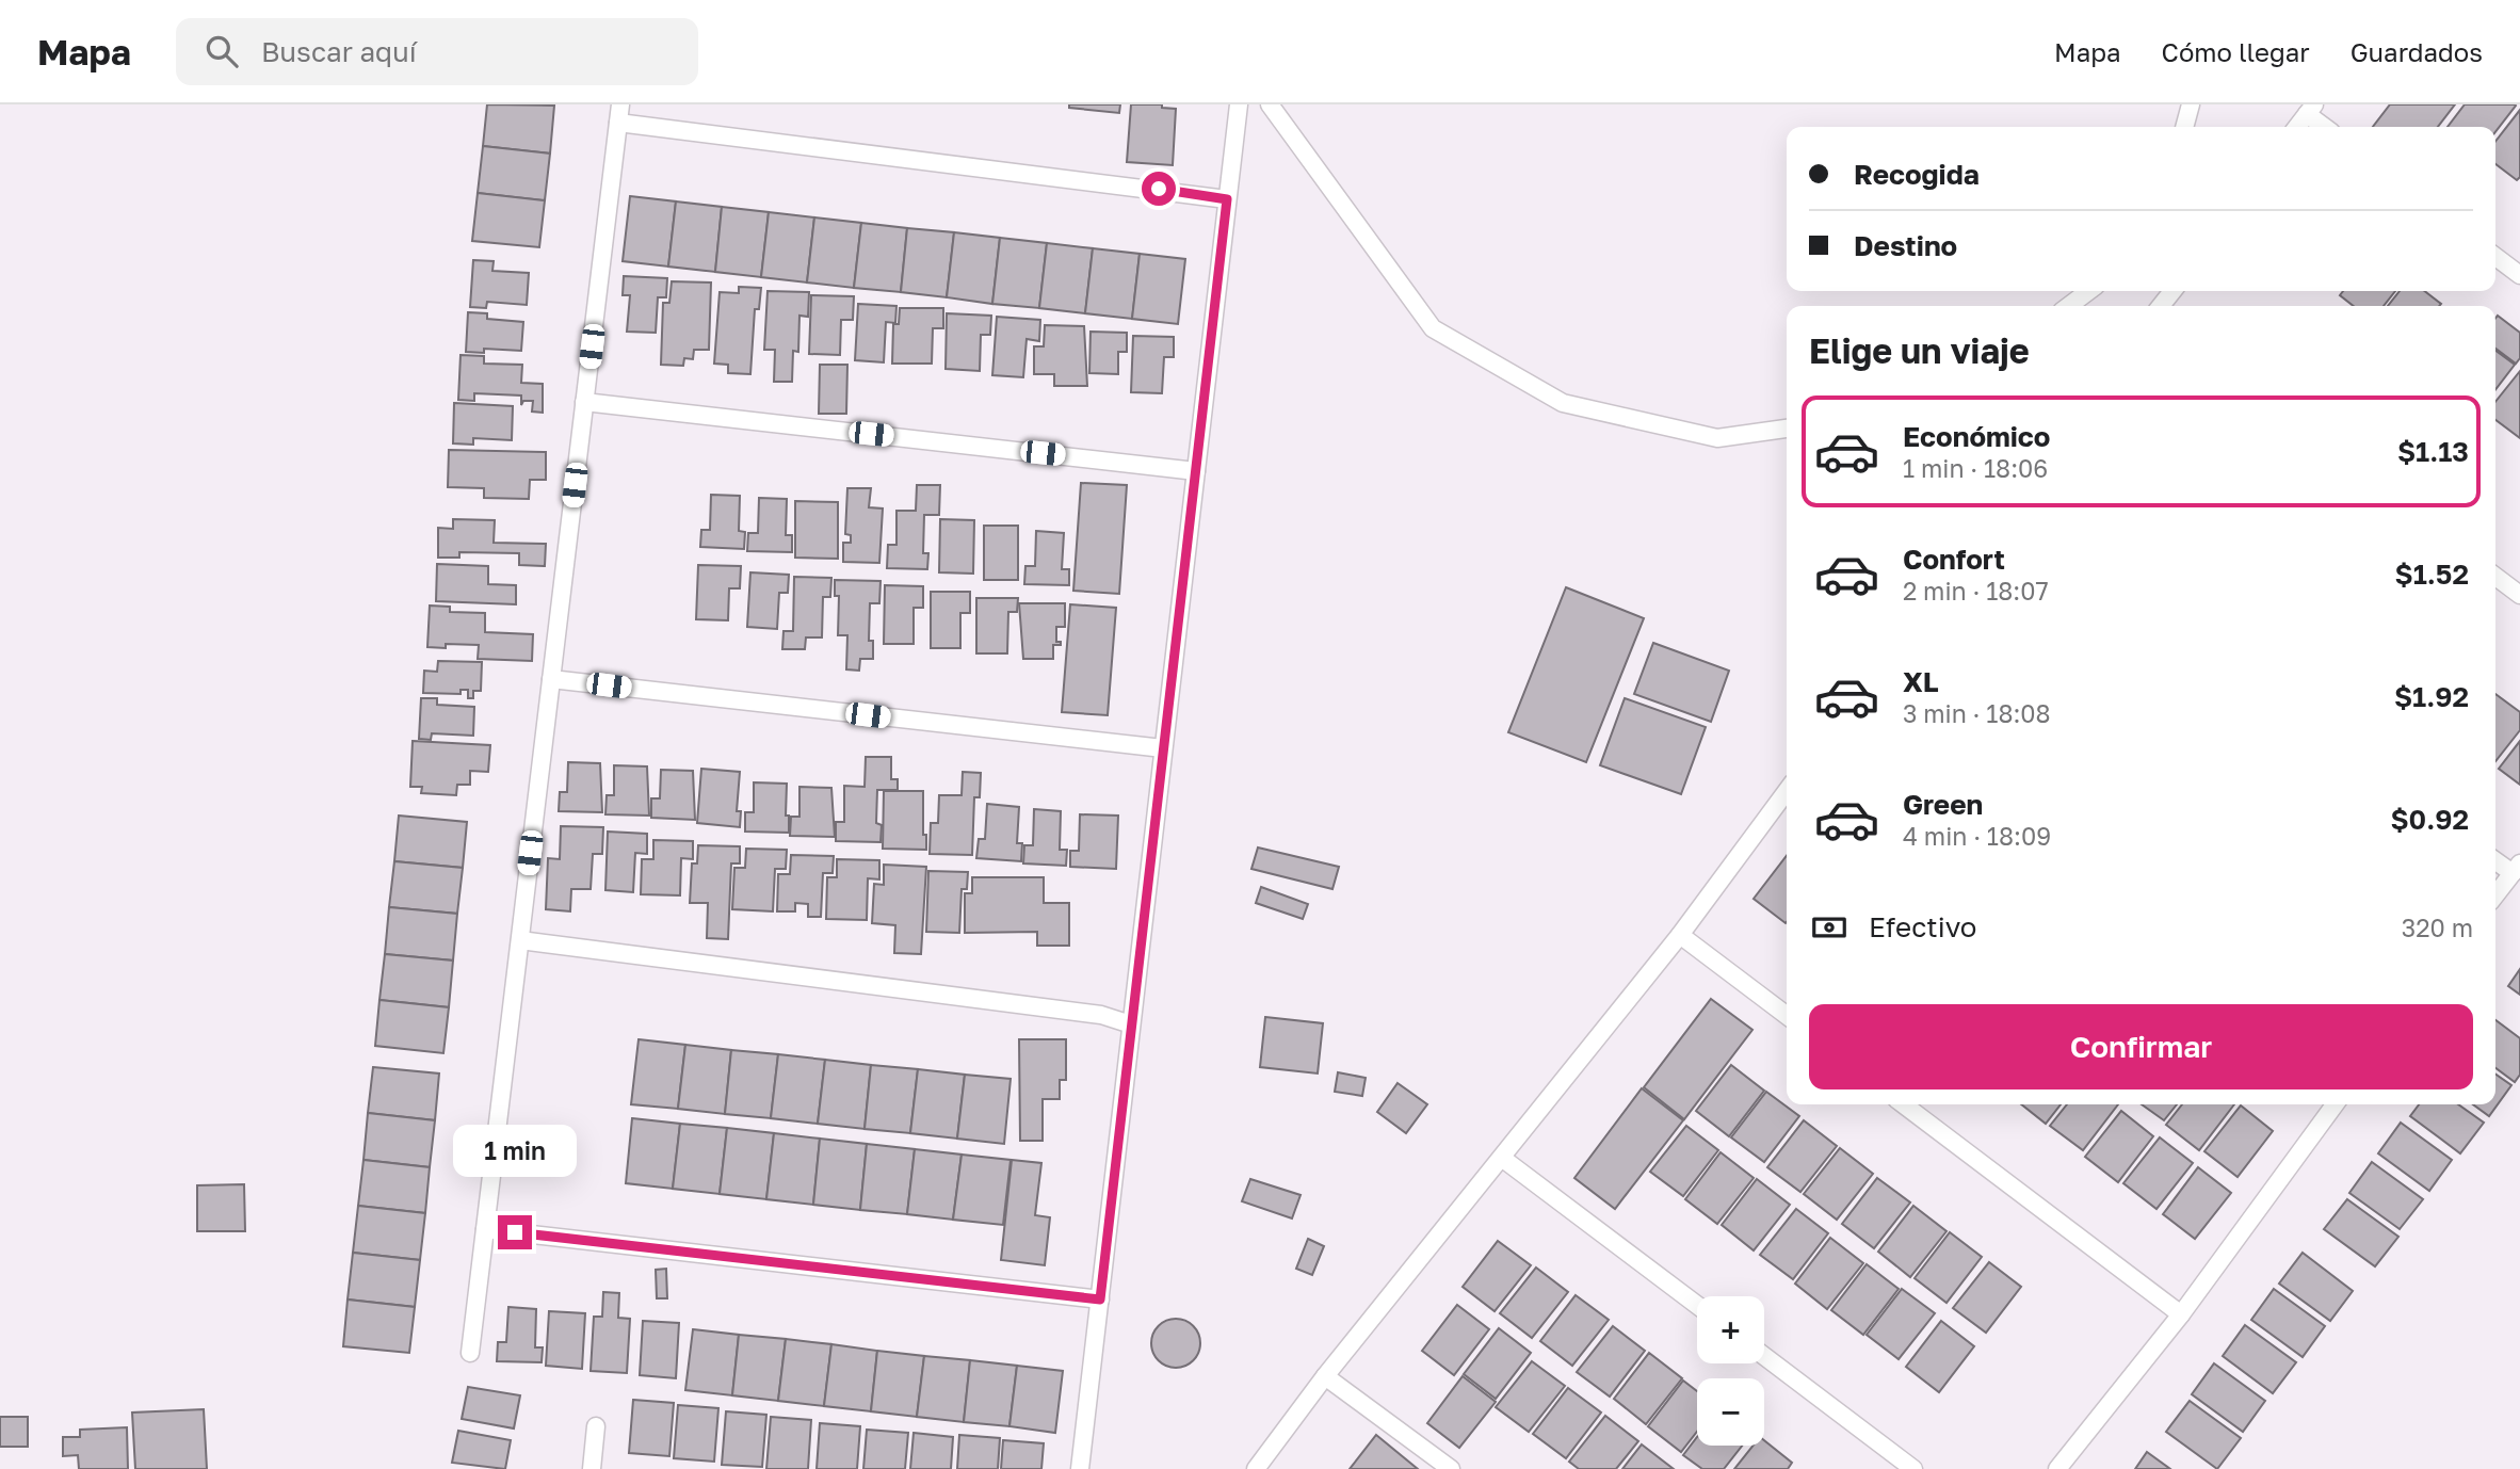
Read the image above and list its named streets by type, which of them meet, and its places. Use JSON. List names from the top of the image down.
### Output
{
  "page": {
    "header": "Mapa",
    "search": "Buscar aquí",
    "nav": ["Mapa", "Cómo llegar", "Guardados"],
    "banner": ["Recogida", "Destino"],
    "heading": "Elige un viaje",
    "list": [
      {
        "name": "Económico",
        "note": "1 min · 18:06",
        "value": "$1.13"
      },
      {
        "name": "Confort",
        "note": "2 min · 18:07",
        "value": "$1.52"
      },
      {
        "name": "XL",
        "note": "3 min · 18:08",
        "value": "$1.92"
      },
      {
        "name": "Green",
        "note": "4 min · 18:09",
        "value": "$0.92"
      }
    ],
    "pay": ["Efectivo", "320 m"],
    "buttons": "Confirmar",
    "bubble": "1 min",
    "map_buttons": ["+", "−"]
  }
}
